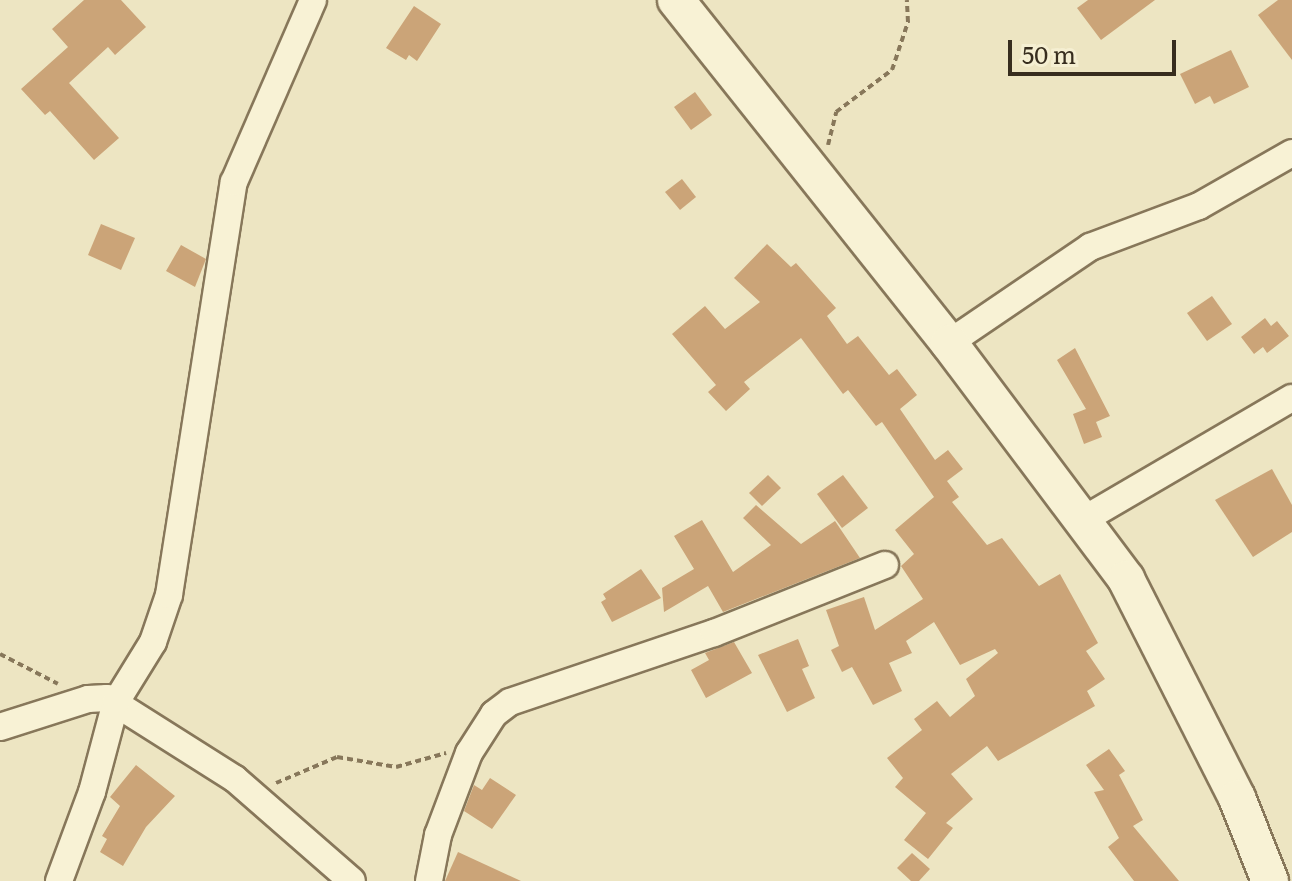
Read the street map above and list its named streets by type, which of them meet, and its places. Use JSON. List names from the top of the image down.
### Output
{
  "scale_bar": "50 m"
}
